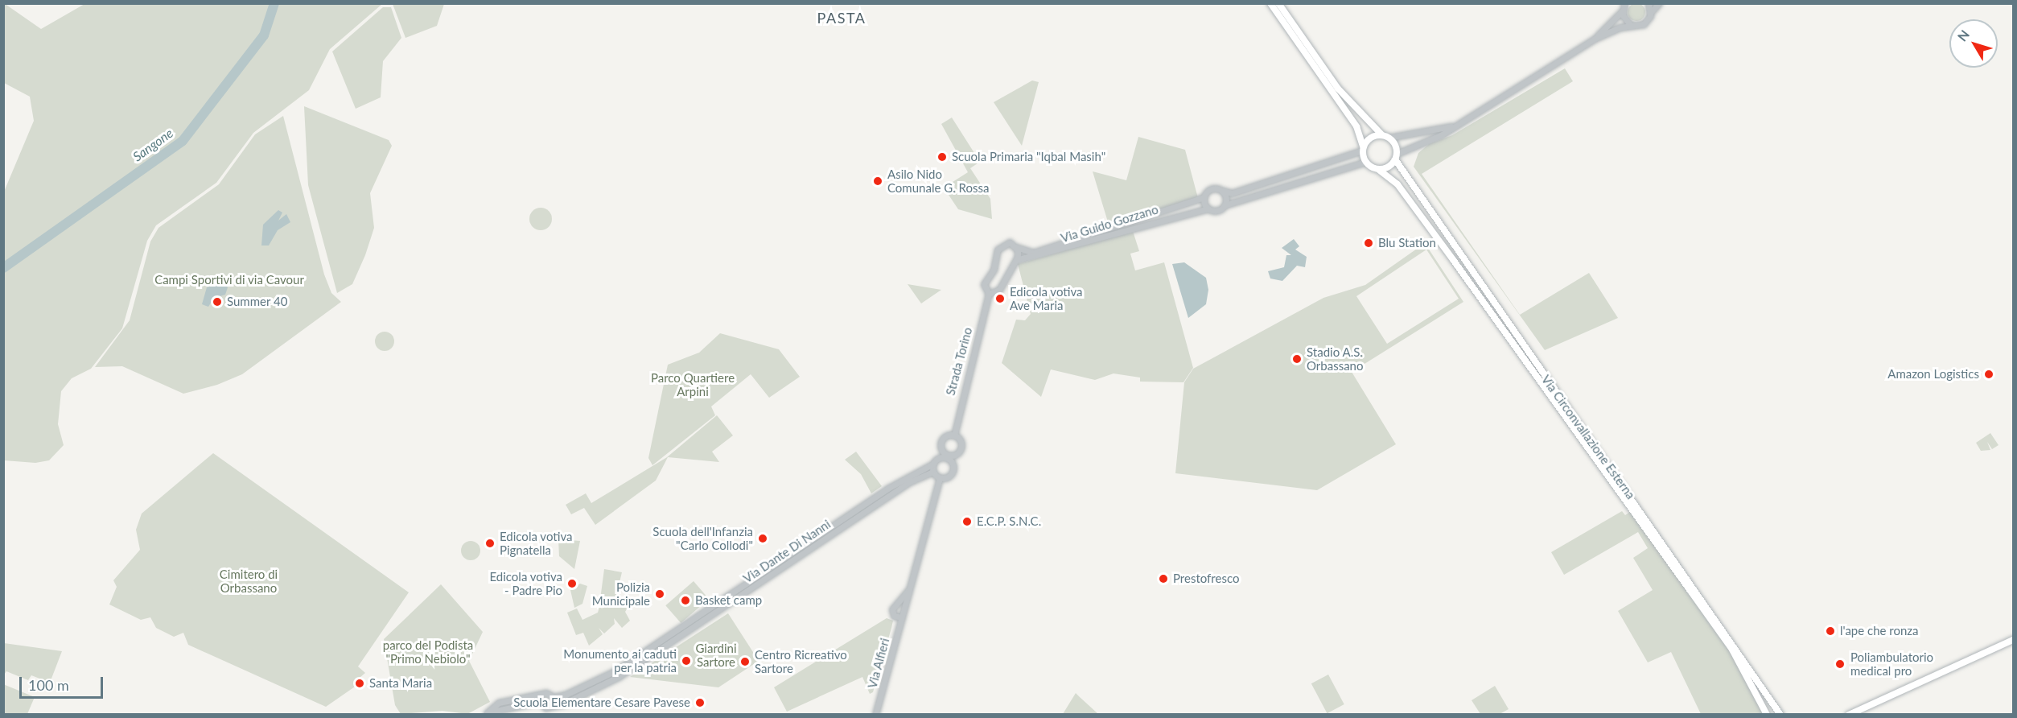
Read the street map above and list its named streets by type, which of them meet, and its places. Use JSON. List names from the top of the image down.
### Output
{
  "streets": {
    "main road": ["Via Circonvallazione Esterna"],
    "street": [
      "Via Guido Gozzano",
      "Strada Torino",
      "Via Dante Di Nanni",
      "Via Alfieri"
    ]
  },
  "crossings": [
    ["Via Guido Gozzano", "Strada Torino"]
  ],
  "districts": ["PASTA"],
  "water": ["Sangone"],
  "parks": [
    "Campi Sportivi di via Cavour",
    "Parco Quartiere Arpini",
    "Cimitero di Orbassano",
    "parco del Podista \"Primo Nebiolo\"",
    "Giardini Sartore"
  ],
  "places": [
    "Scuola Primaria \"Iqbal Masih\"",
    "Asilo Nido Comunale G. Rossa",
    "Blu Station",
    "Edicola votiva Ave Maria",
    "Summer 40",
    "Stadio A.S. Orbassano",
    "Amazon Logistics",
    "E.C.P. S.N.C.",
    "Scuola dell'Infanzia \"Carlo Collodi\"",
    "Edicola votiva Pignatella",
    "Prestofresco",
    "Edicola votiva - Padre Pio",
    "Polizia Municipale",
    "Basket camp",
    "l'ape che ronza",
    "Monumento ai caduti per la patria",
    "Centro Ricreativo Sartore",
    "Poliambulatorio medical pro",
    "Santa Maria",
    "Scuola Elementare Cesare Pavese"
  ],
  "scale_bar": "100 m",
  "north": "top left"
}
